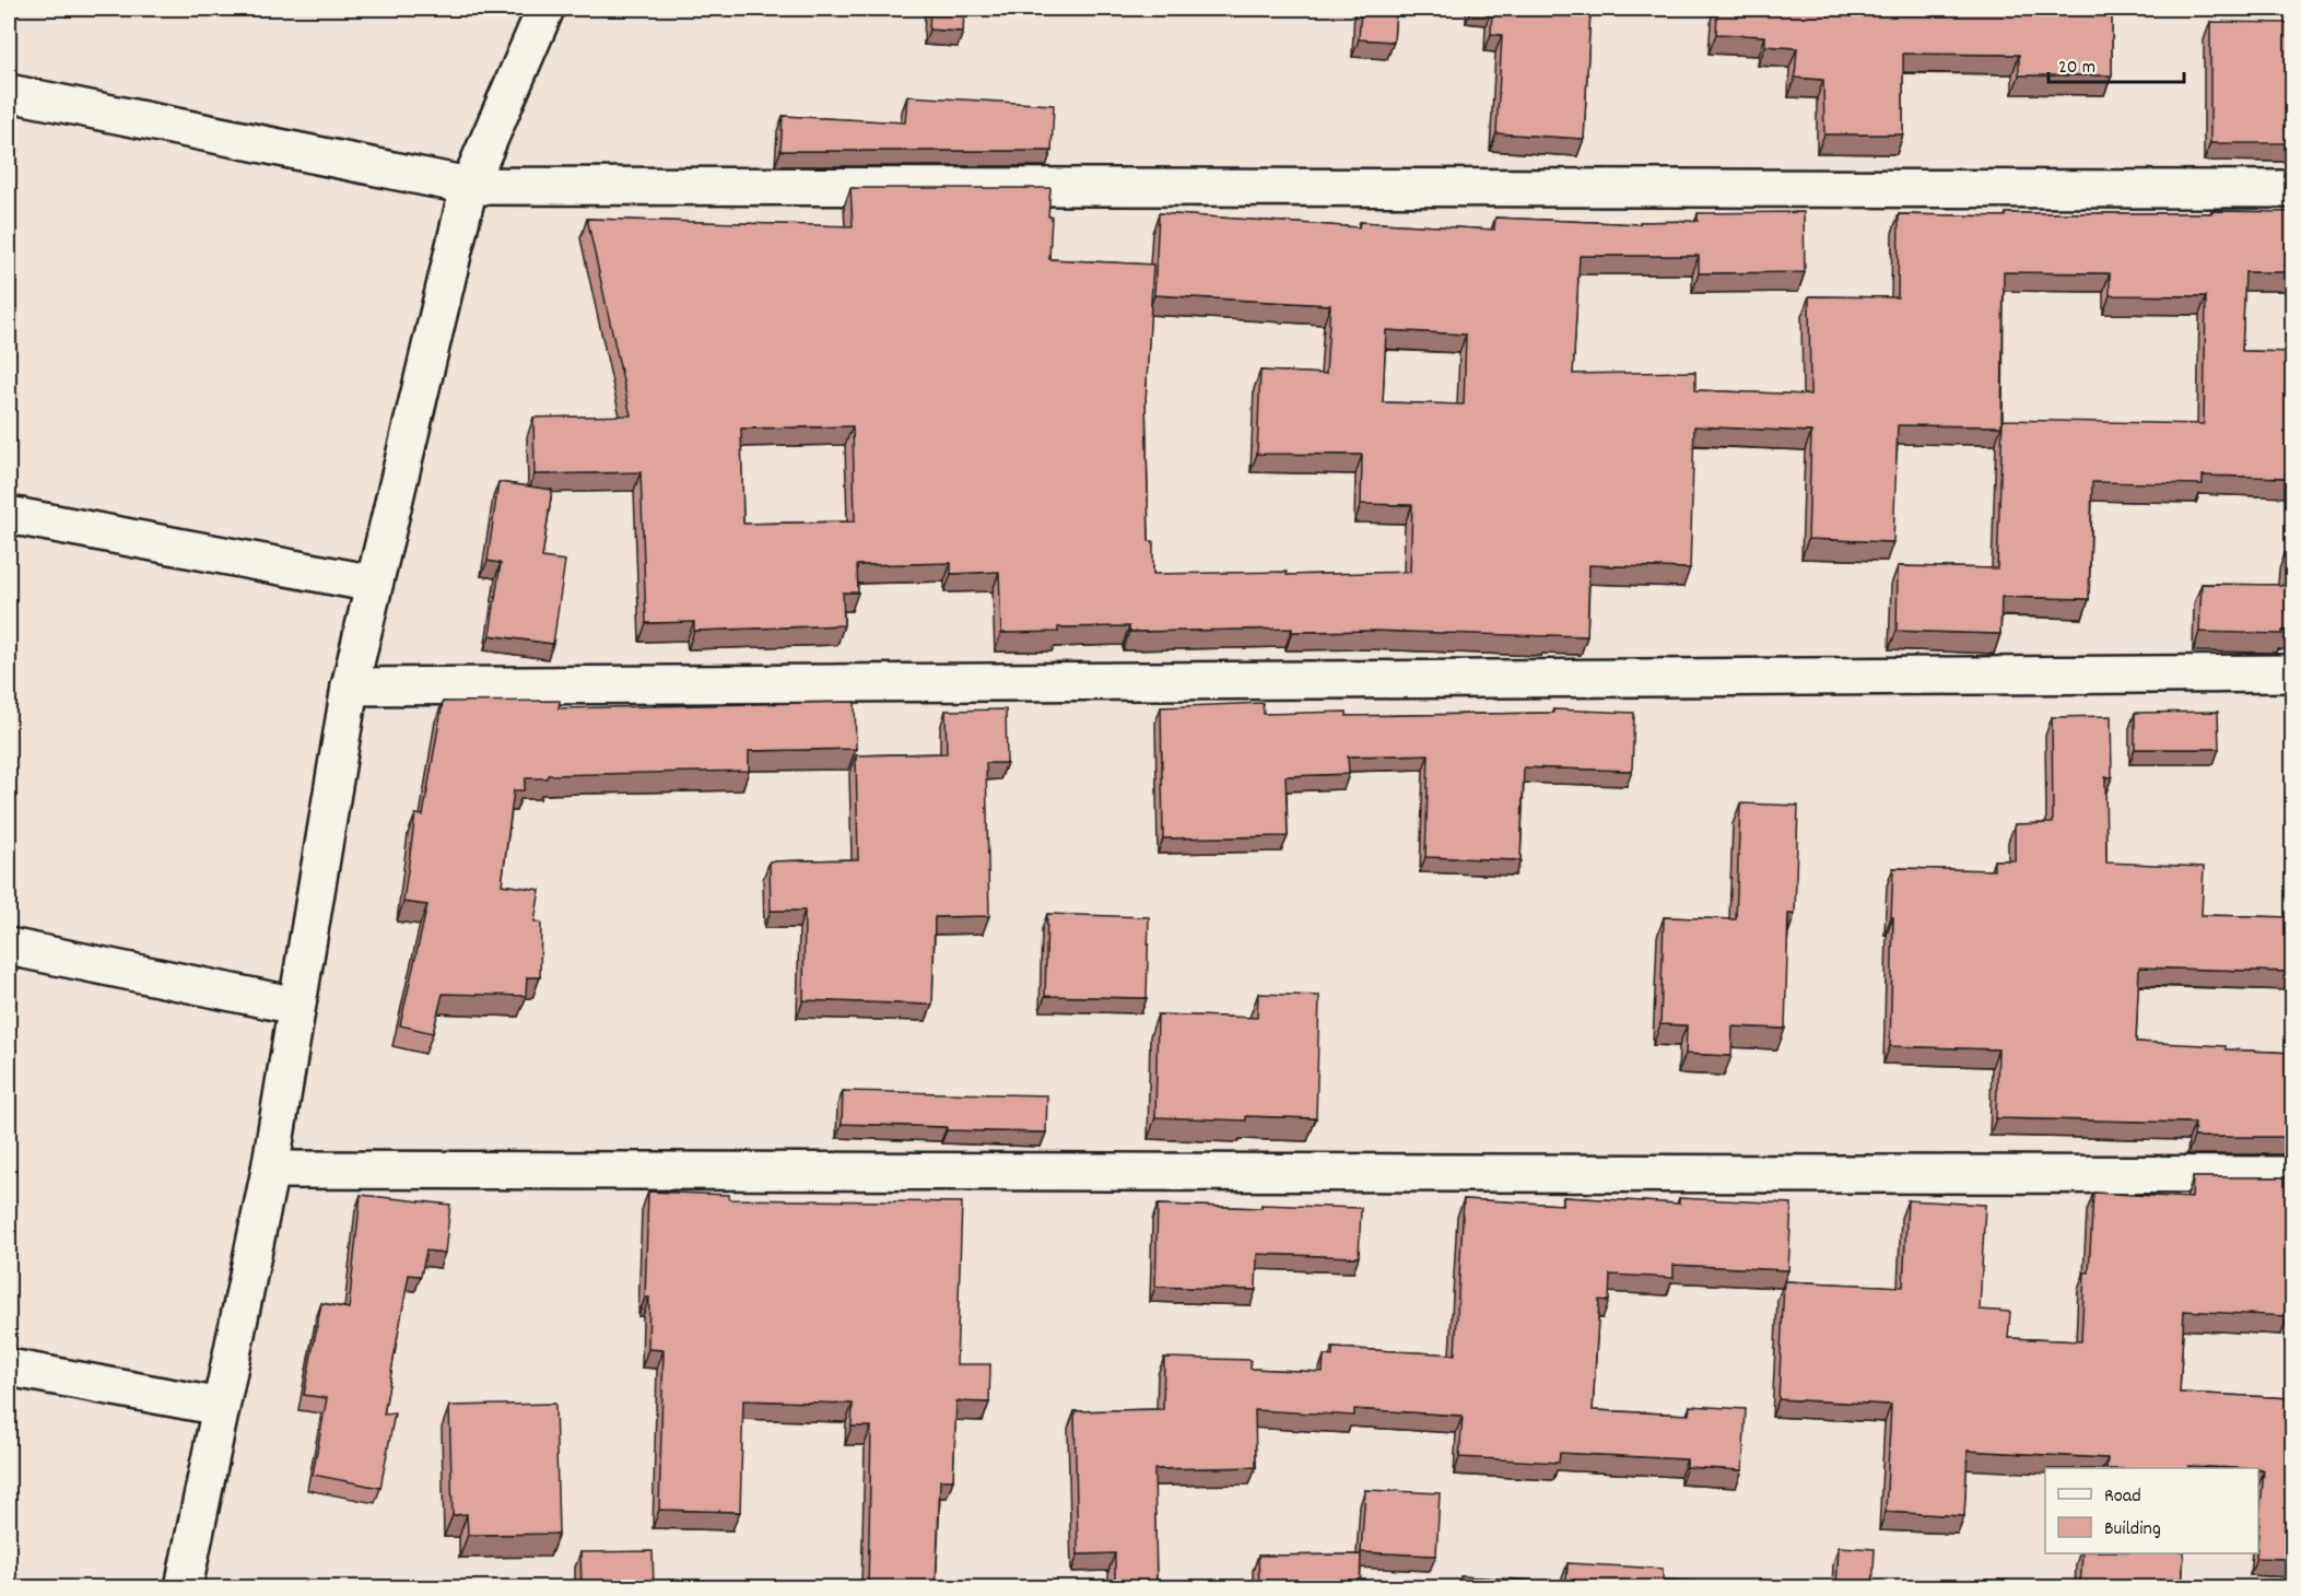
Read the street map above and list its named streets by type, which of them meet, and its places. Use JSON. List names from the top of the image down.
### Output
{
  "legend": ["Road", "Building"],
  "scale_bar": "20 m"
}
